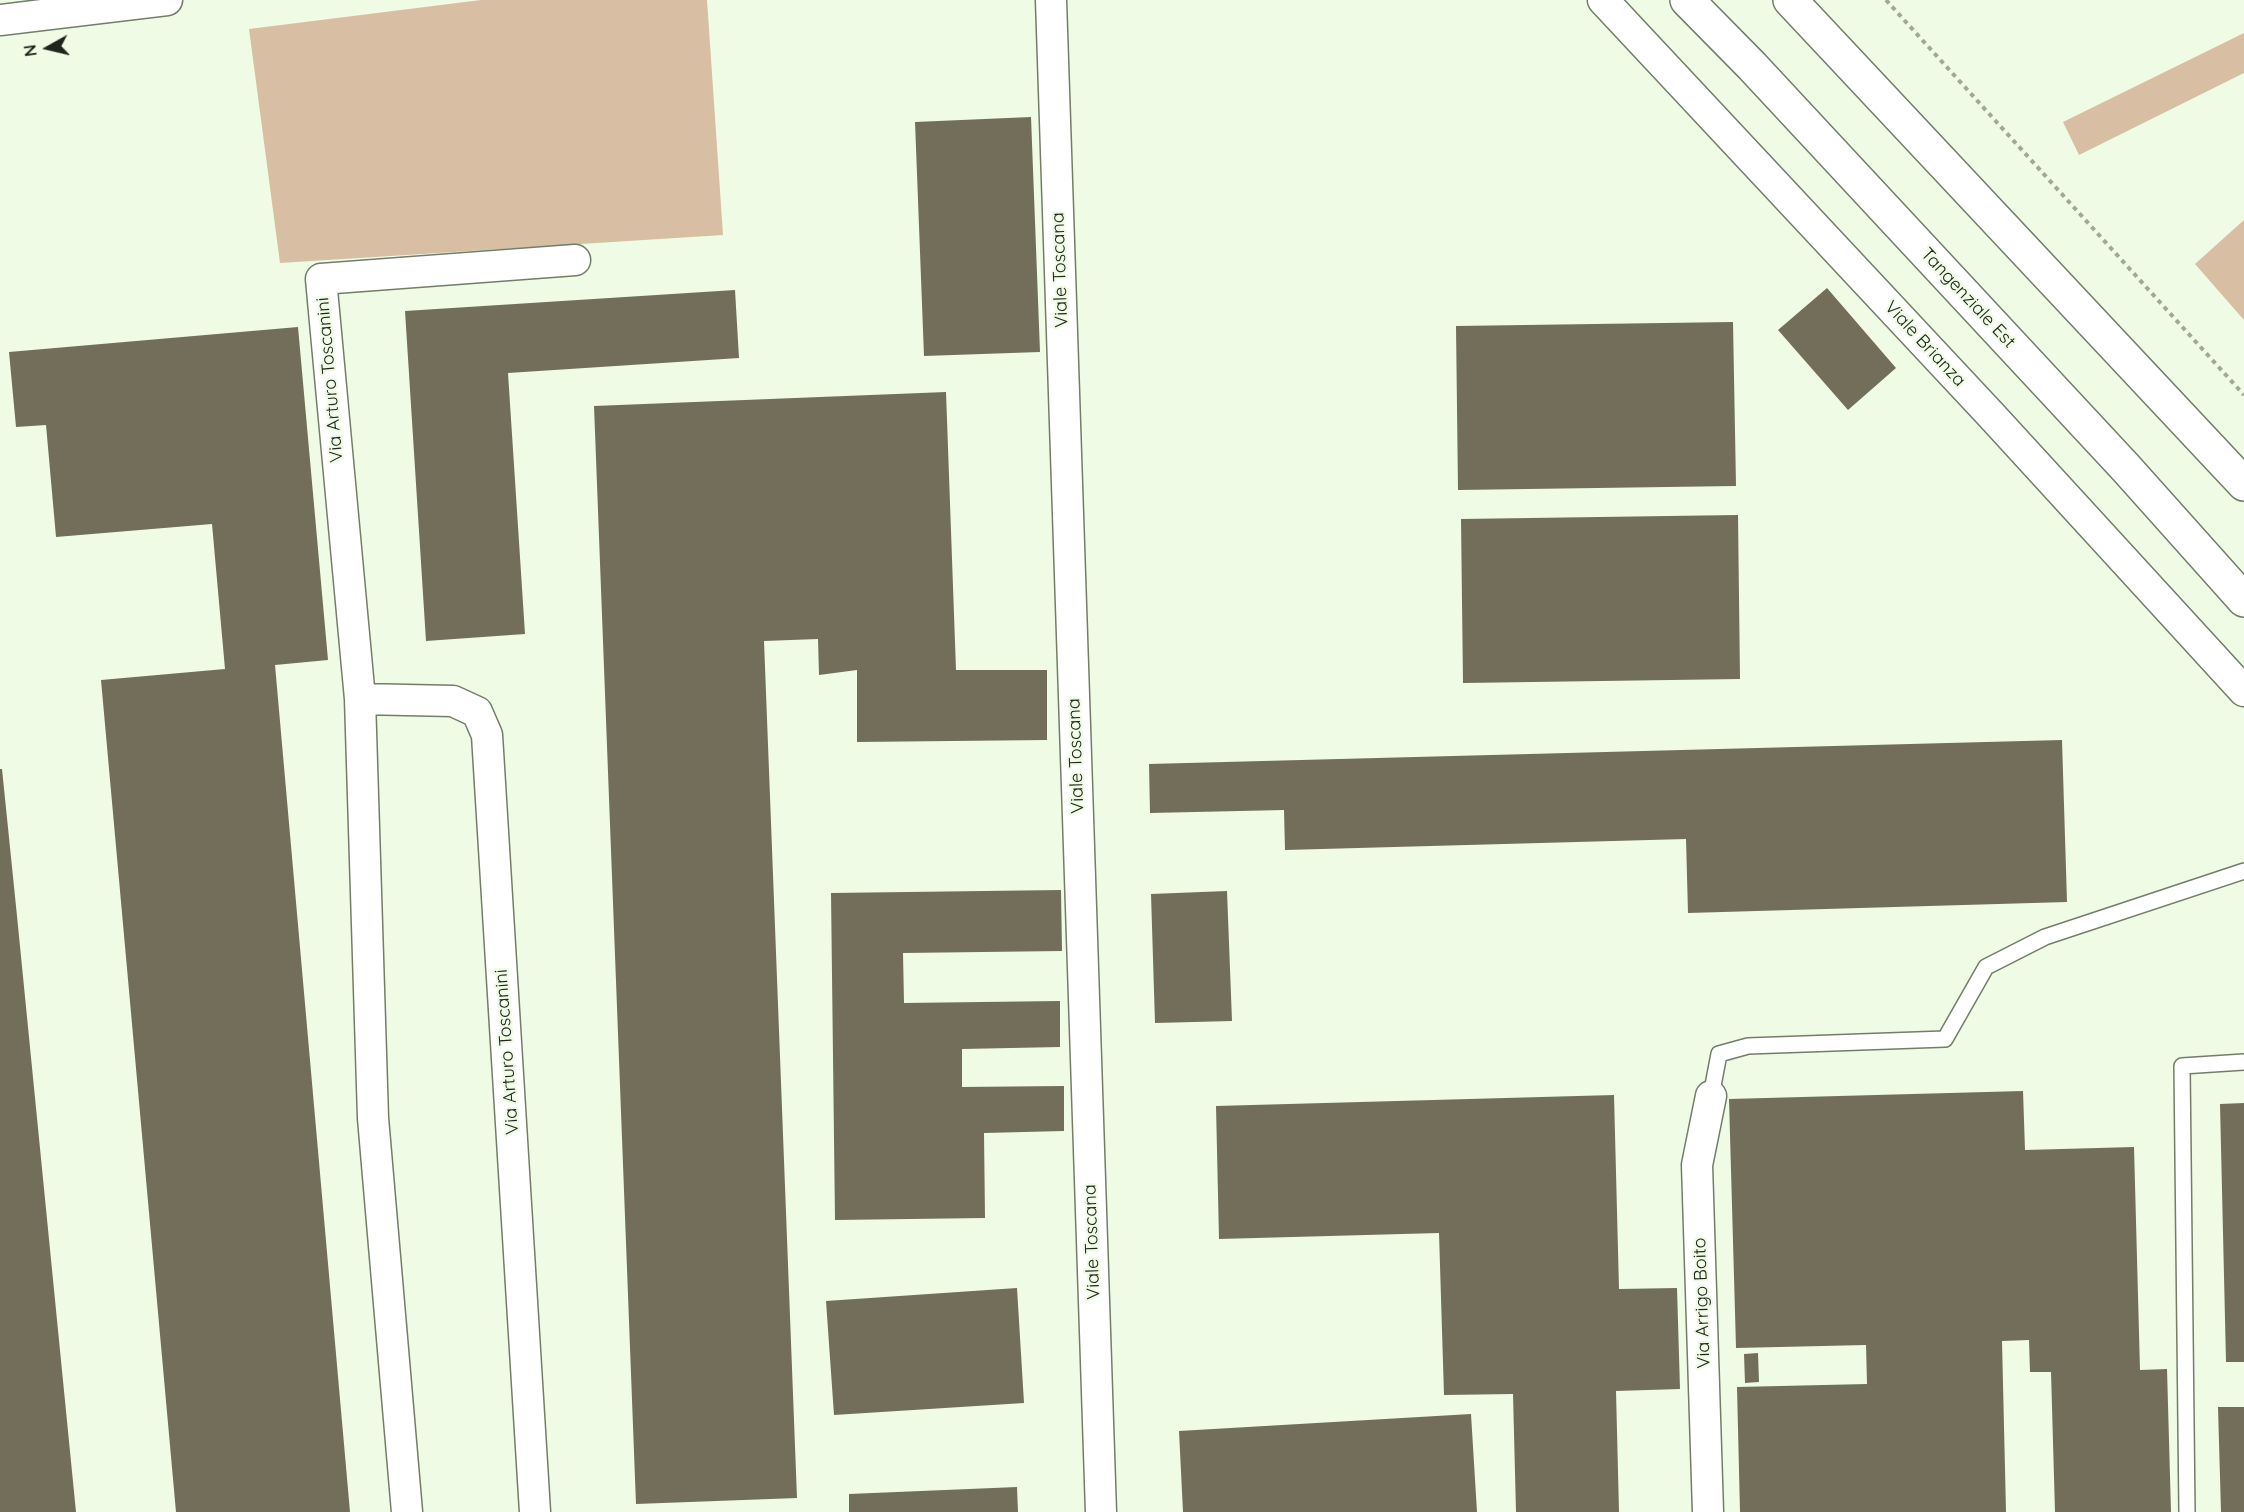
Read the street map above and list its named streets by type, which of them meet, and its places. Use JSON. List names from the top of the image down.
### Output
{
  "streets": {
    "highway": ["Tangenziale Est"],
    "street": [
      "Viale Toscana",
      "Viale Brianza",
      "Via Arturo Toscanini",
      "Via Arrigo Boito"
    ]
  },
  "north": "left"
}
